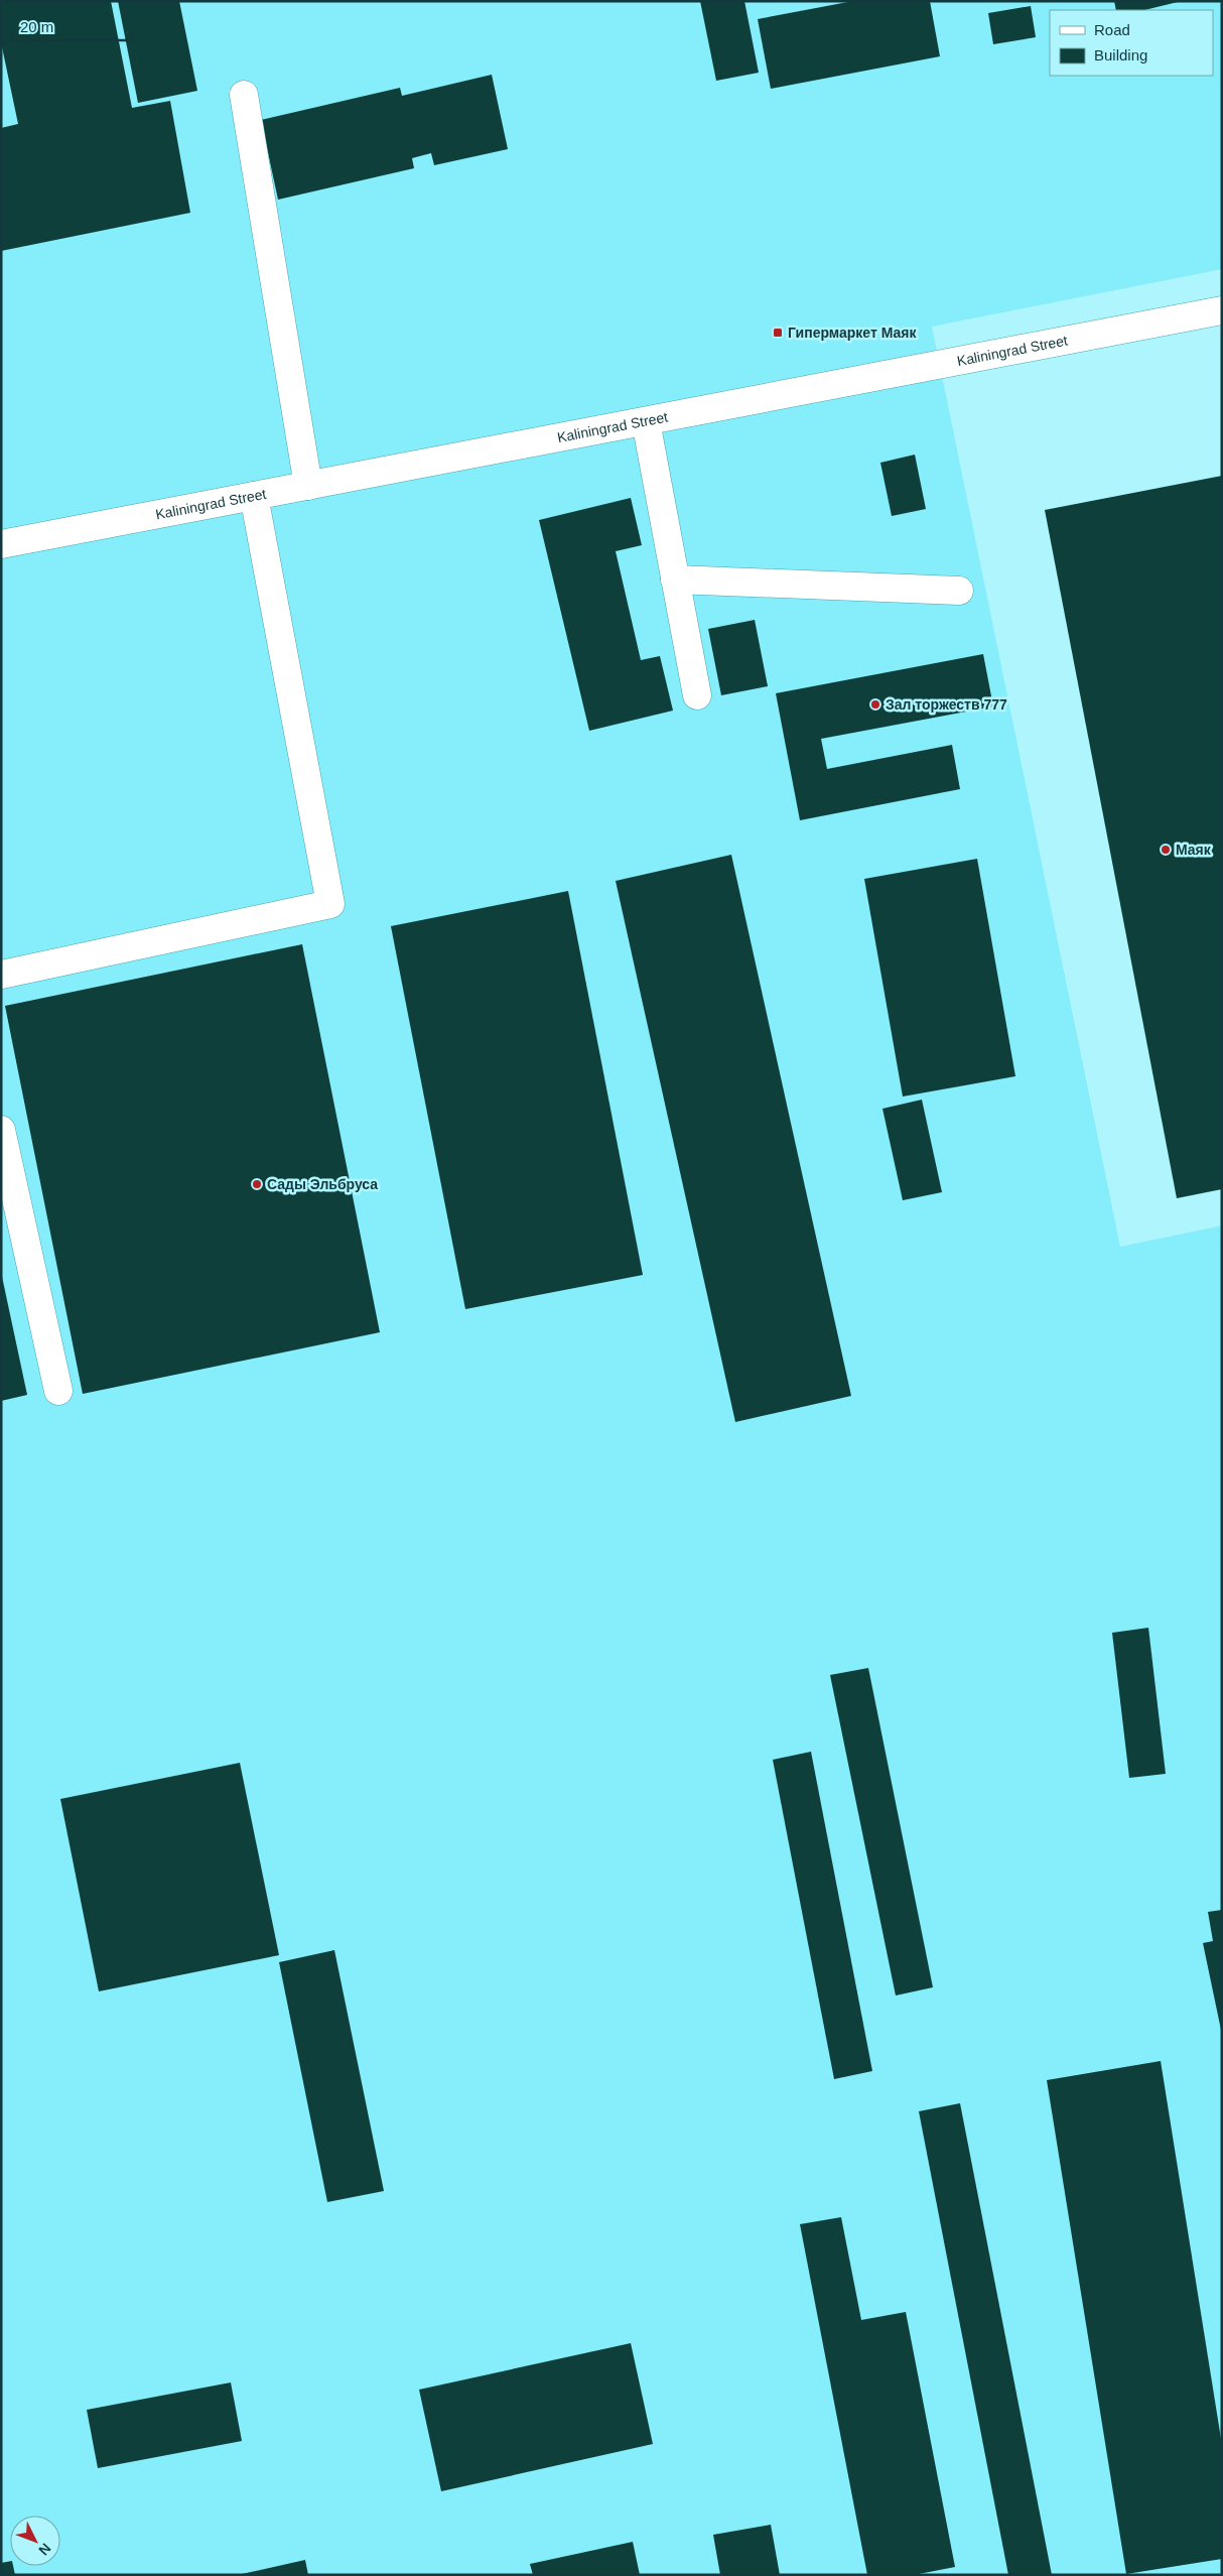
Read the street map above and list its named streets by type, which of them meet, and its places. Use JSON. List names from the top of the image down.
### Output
{
  "streets": {
    "street": ["Kaliningrad Street"]
  },
  "places": {
    "transit": ["Гипермаркет Маяк"],
    "other": ["Зал торжеств 777", "Маяк", "Сады Эльбруса"]
  },
  "legend": ["Road", "Building"],
  "scale_bar": "20 m",
  "north": "bottom right"
}
